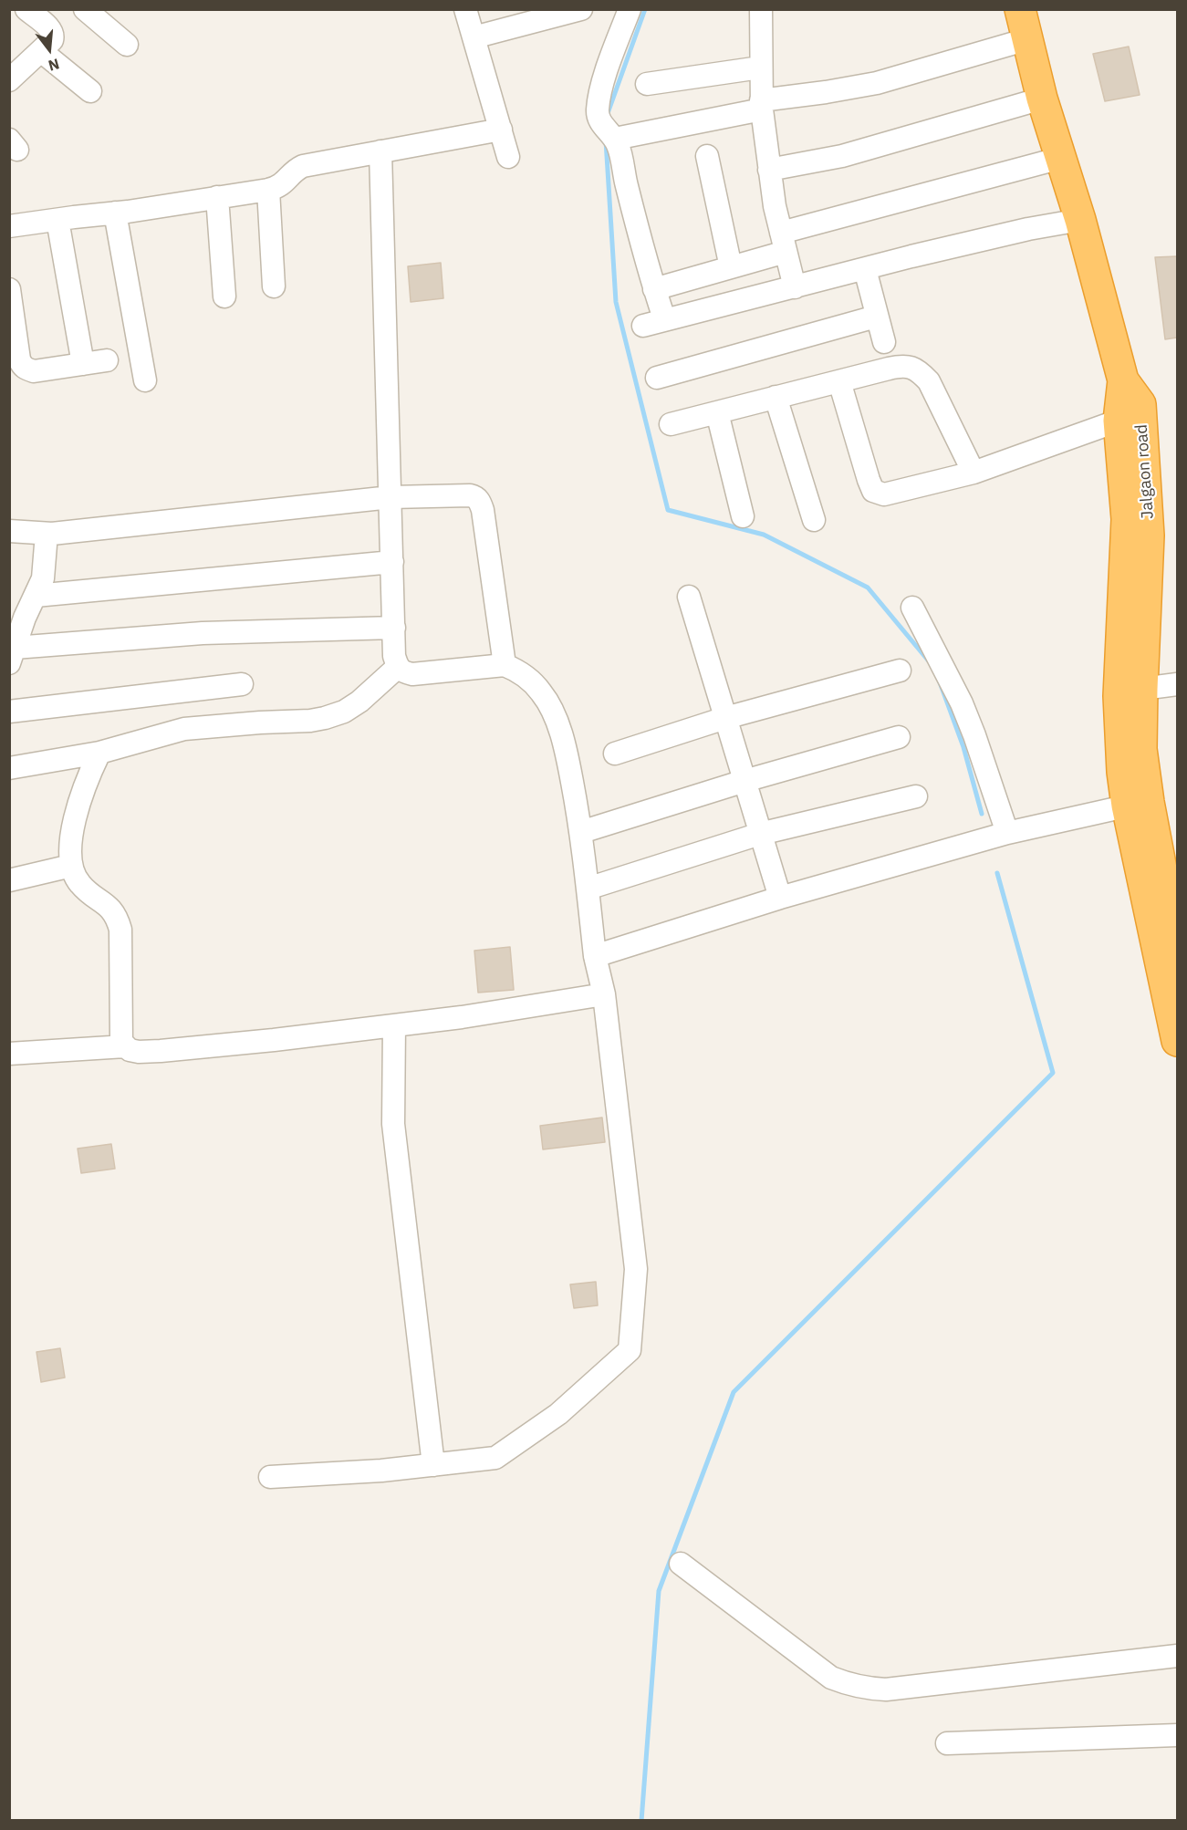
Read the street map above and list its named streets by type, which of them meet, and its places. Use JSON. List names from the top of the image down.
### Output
{
  "streets": {
    "highway": ["Jalgaon road"]
  },
  "north": "bottom"
}
